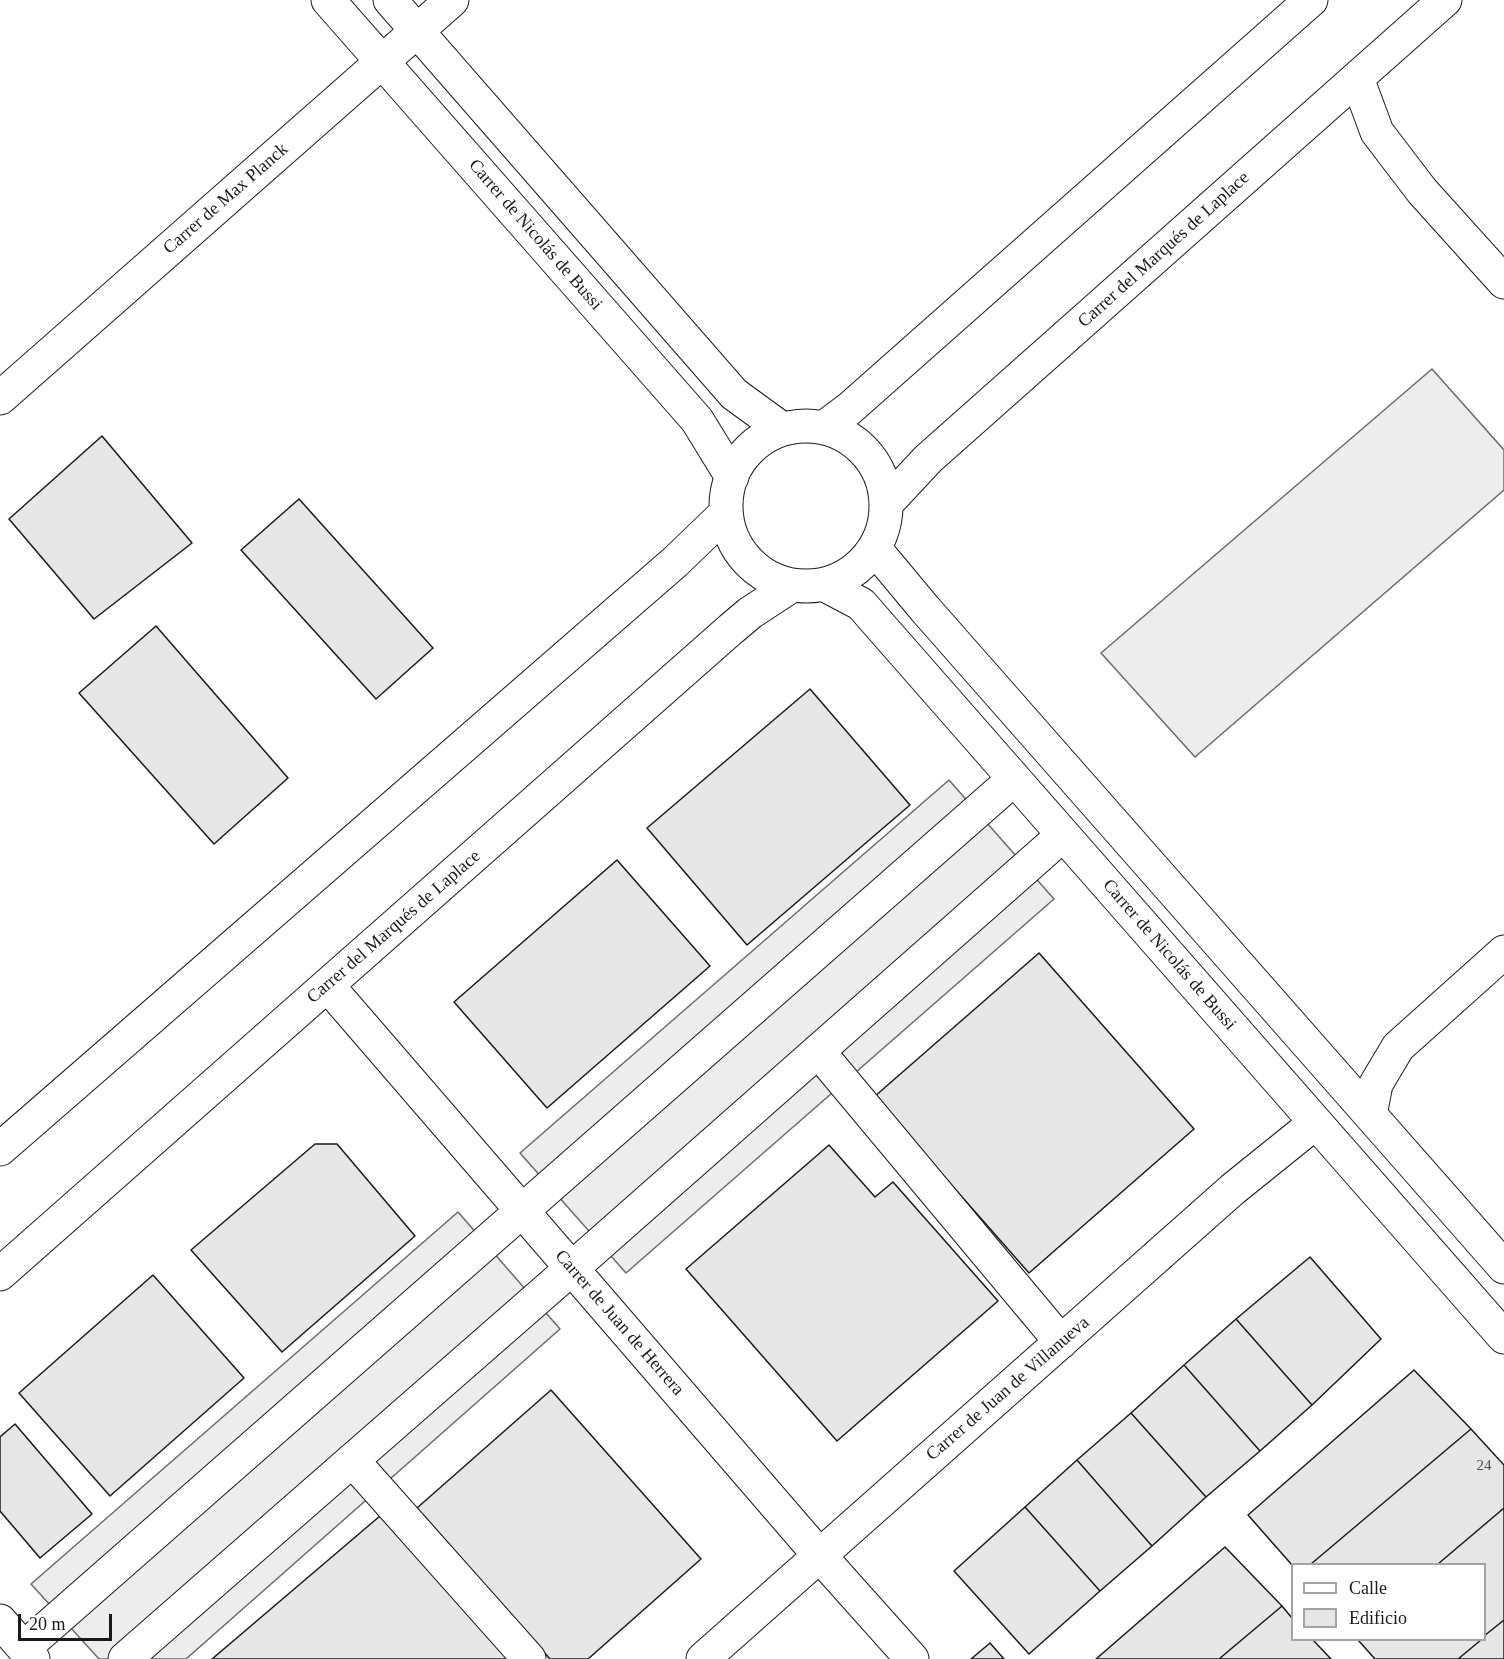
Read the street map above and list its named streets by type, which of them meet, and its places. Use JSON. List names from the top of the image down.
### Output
{
  "streets": {
    "street": [
      "Carrer de Max Planck",
      "Carrer de Nicolás de Bussi",
      "Carrer del Marqués de Laplace",
      "Carrer de Juan de Herrera",
      "Carrer de Juan de Villanueva"
    ]
  },
  "crossings": [
    ["Carrer de Max Planck", "Carrer de Nicolás de Bussi"],
    ["Carrer de Nicolás de Bussi", "Carrer del Marqués de Laplace"],
    ["Carrer de Nicolás de Bussi", "Carrer de Juan de Villanueva"],
    ["Carrer del Marqués de Laplace", "Carrer de Juan de Herrera"],
    ["Carrer de Juan de Herrera", "Carrer de Juan de Villanueva"]
  ],
  "house_numbers": ["24"],
  "legend": ["Calle", "Edificio"],
  "scale_bar": "20 m"
}
